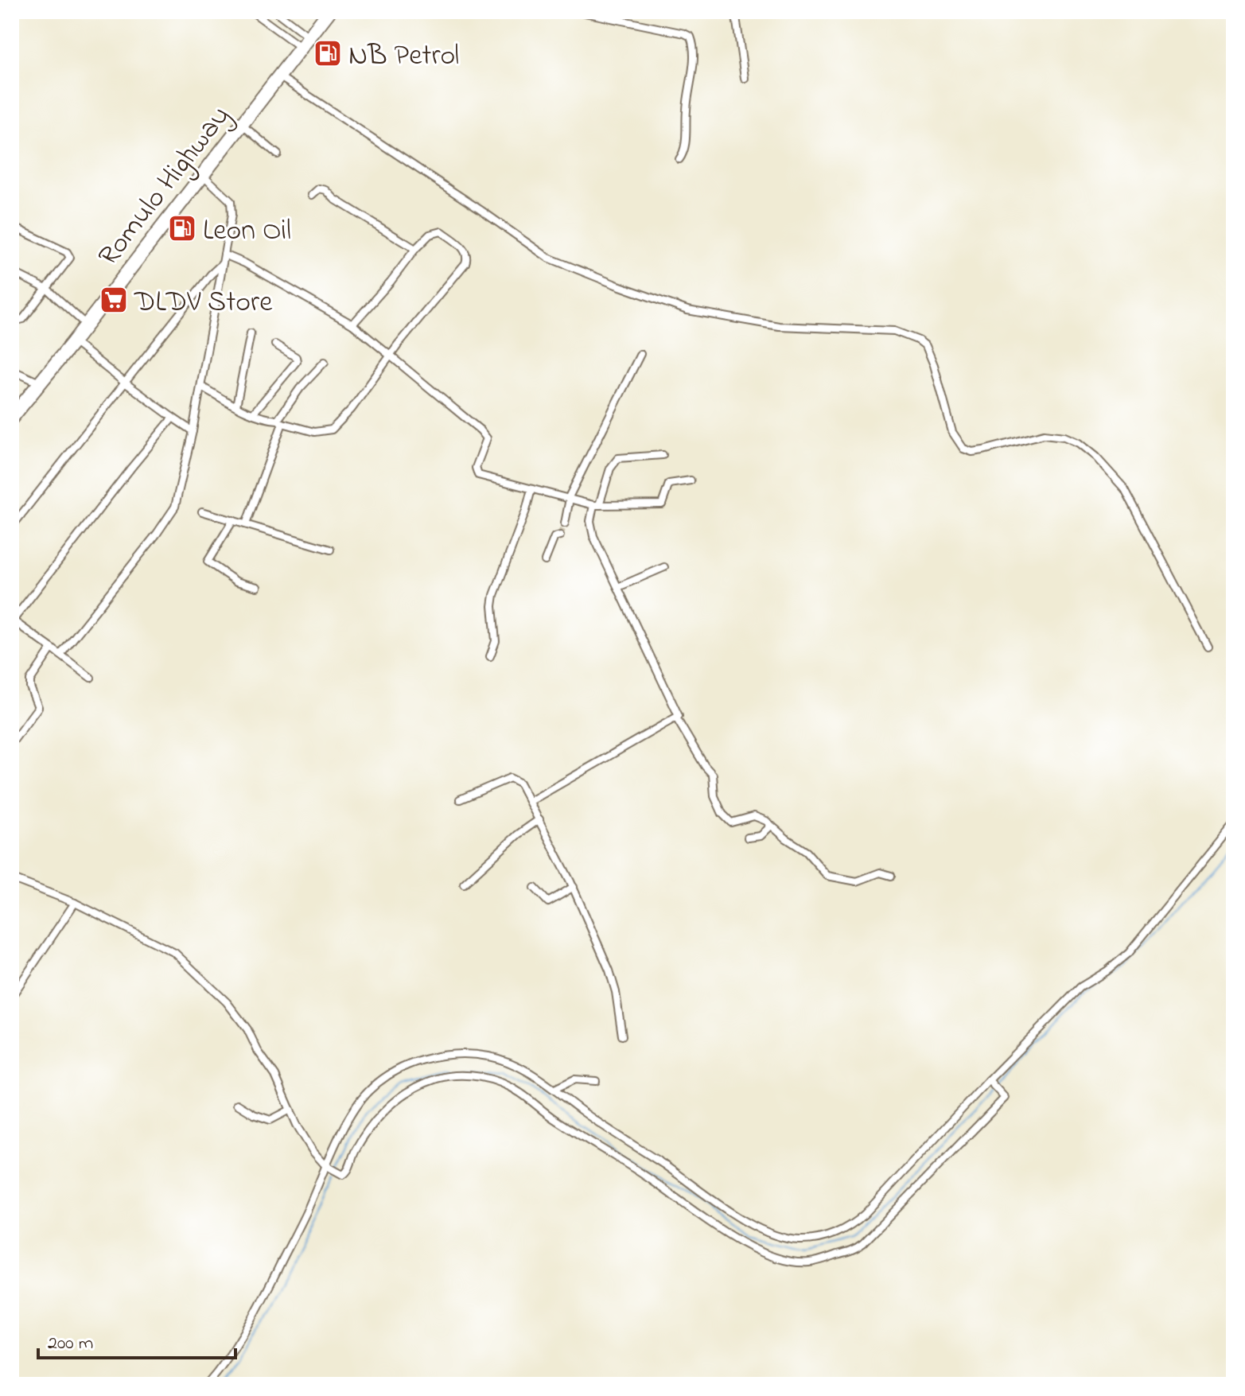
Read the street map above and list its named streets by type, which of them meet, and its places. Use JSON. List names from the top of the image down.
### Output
{
  "streets": {
    "highway": ["Romulo Highway"]
  },
  "places": {
    "fuel station": ["NB Petrol", "Leon Oil"],
    "supermarket": ["DLDV Store"]
  },
  "scale_bar": "200 m"
}
